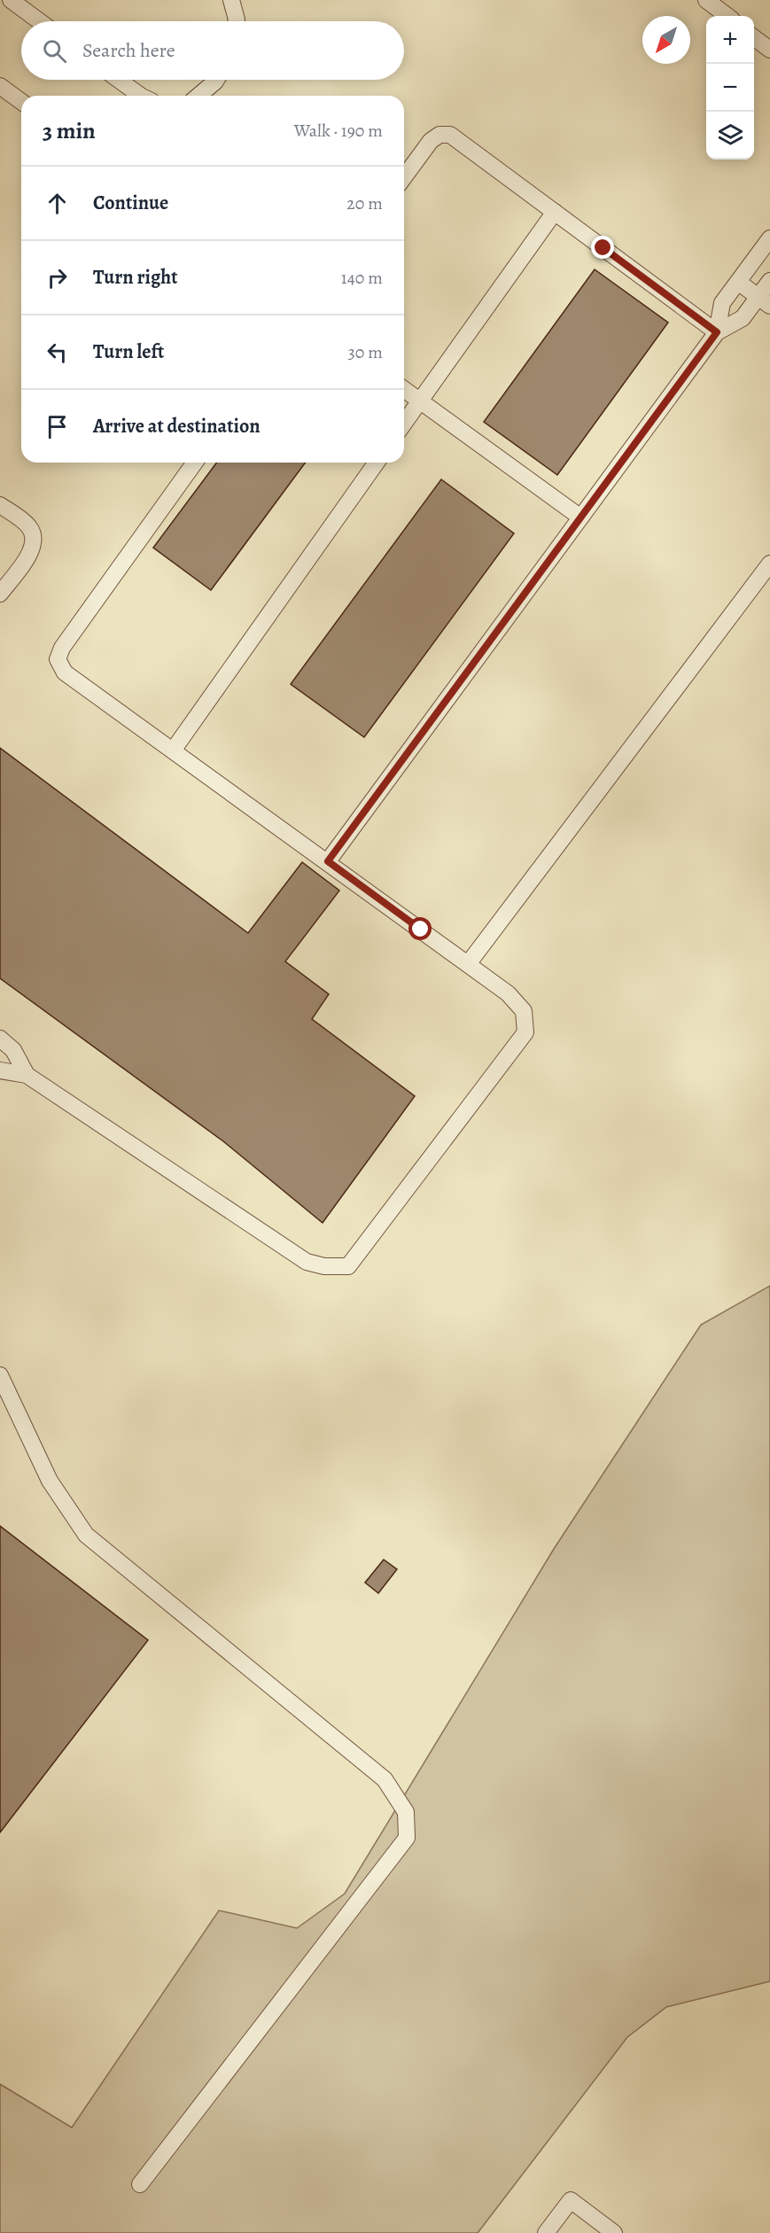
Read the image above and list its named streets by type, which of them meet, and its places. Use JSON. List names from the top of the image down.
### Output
{
  "north": "bottom left",
  "page": {
    "map_buttons": ["+", "−"],
    "search": "Search here",
    "heading": ["3 min", "Walk · 190 m"],
    "list": [
      ["Continue", "20 m"],
      ["Turn right", "140 m"],
      ["Turn left", "30 m"],
      "Arrive at destination"
    ]
  }
}
